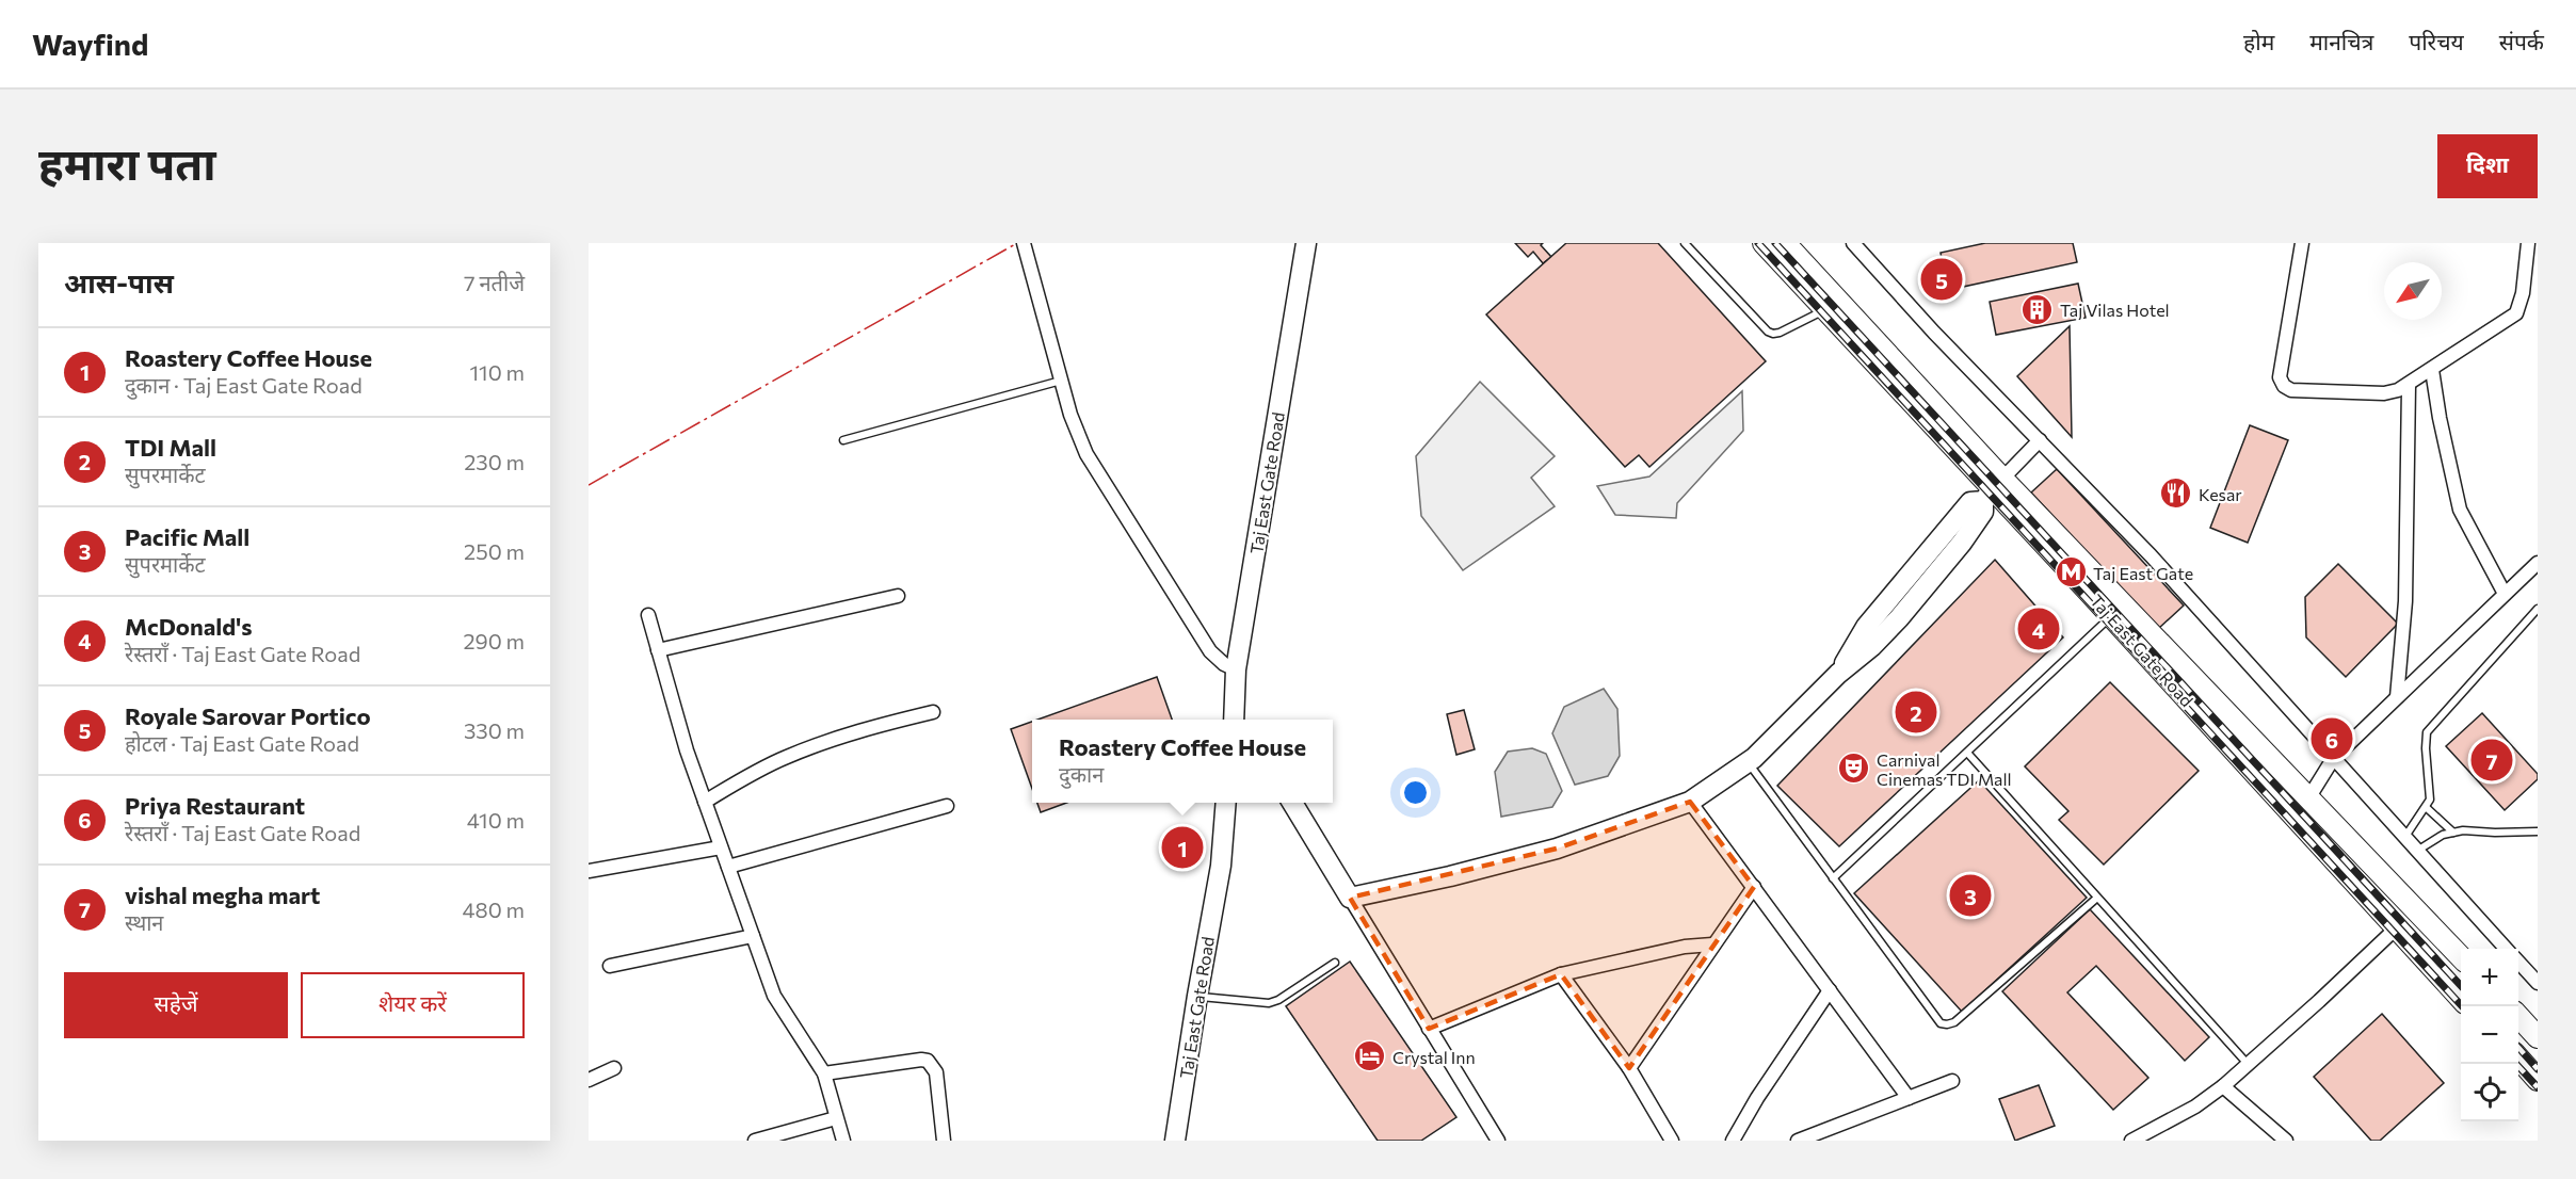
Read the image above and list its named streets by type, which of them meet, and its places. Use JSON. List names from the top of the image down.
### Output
{
  "streets": {
    "main road": ["Taj East Gate Road"]
  },
  "places": {
    "building": ["Taj Vilas Hotel"],
    "restaurant": ["Kesar"],
    "metro station": ["Taj East Gate"],
    "theatre": ["Carnival Cinemas TDI Mall"],
    "hotel": ["Crystal Inn"]
  },
  "north": "bottom left",
  "page": {
    "header": "Wayfind",
    "nav": [
      "होम",
      "मानचित्र",
      "परिचय",
      "संपर्क"
    ],
    "title": "हमारा पता",
    "buttons": [
      "दिशा",
      ["सहेजें", "शेयर करें"]
    ],
    "heading": ["आस-पास", "7 नतीजे"],
    "pins": [
      "5",
      "4",
      "2",
      "6",
      "7",
      "1",
      "3"
    ],
    "list": [
      {
        "mark": "1",
        "name": "Roastery Coffee House",
        "note": "दुकान · Taj East Gate Road",
        "value": "110 m"
      },
      {
        "mark": "2",
        "name": "TDI Mall",
        "note": "सुपरमार्केट",
        "value": "230 m"
      },
      {
        "mark": "3",
        "name": "Pacific Mall",
        "note": "सुपरमार्केट",
        "value": "250 m"
      },
      {
        "mark": "4",
        "name": "McDonald's",
        "note": "रेस्तराँ · Taj East Gate Road",
        "value": "290 m"
      },
      {
        "mark": "5",
        "name": "Royale Sarovar Portico",
        "note": "होटल · Taj East Gate Road",
        "value": "330 m"
      },
      {
        "mark": "6",
        "name": "Priya Restaurant",
        "note": "रेस्तराँ · Taj East Gate Road",
        "value": "410 m"
      },
      {
        "mark": "7",
        "name": "vishal megha mart",
        "note": "स्थान",
        "value": "480 m"
      }
    ],
    "popup": ["Roastery Coffee House", "दुकान"],
    "map_buttons": ["+", "−"]
  }
}
